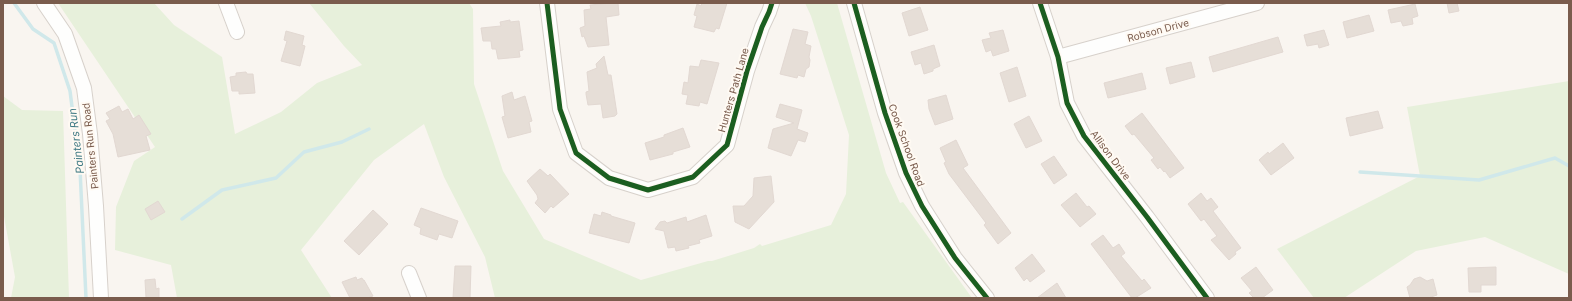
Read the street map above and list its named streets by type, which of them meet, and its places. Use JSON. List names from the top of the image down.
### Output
{
  "streets": {
    "street": [
      "Robson Drive",
      "Hunters Path Lane",
      "Cook School Road",
      "Painters Run Road",
      "Allison Drive"
    ]
  },
  "crossings": [
    ["Robson Drive", "Allison Drive"]
  ],
  "water": ["Painters Run"]
}
